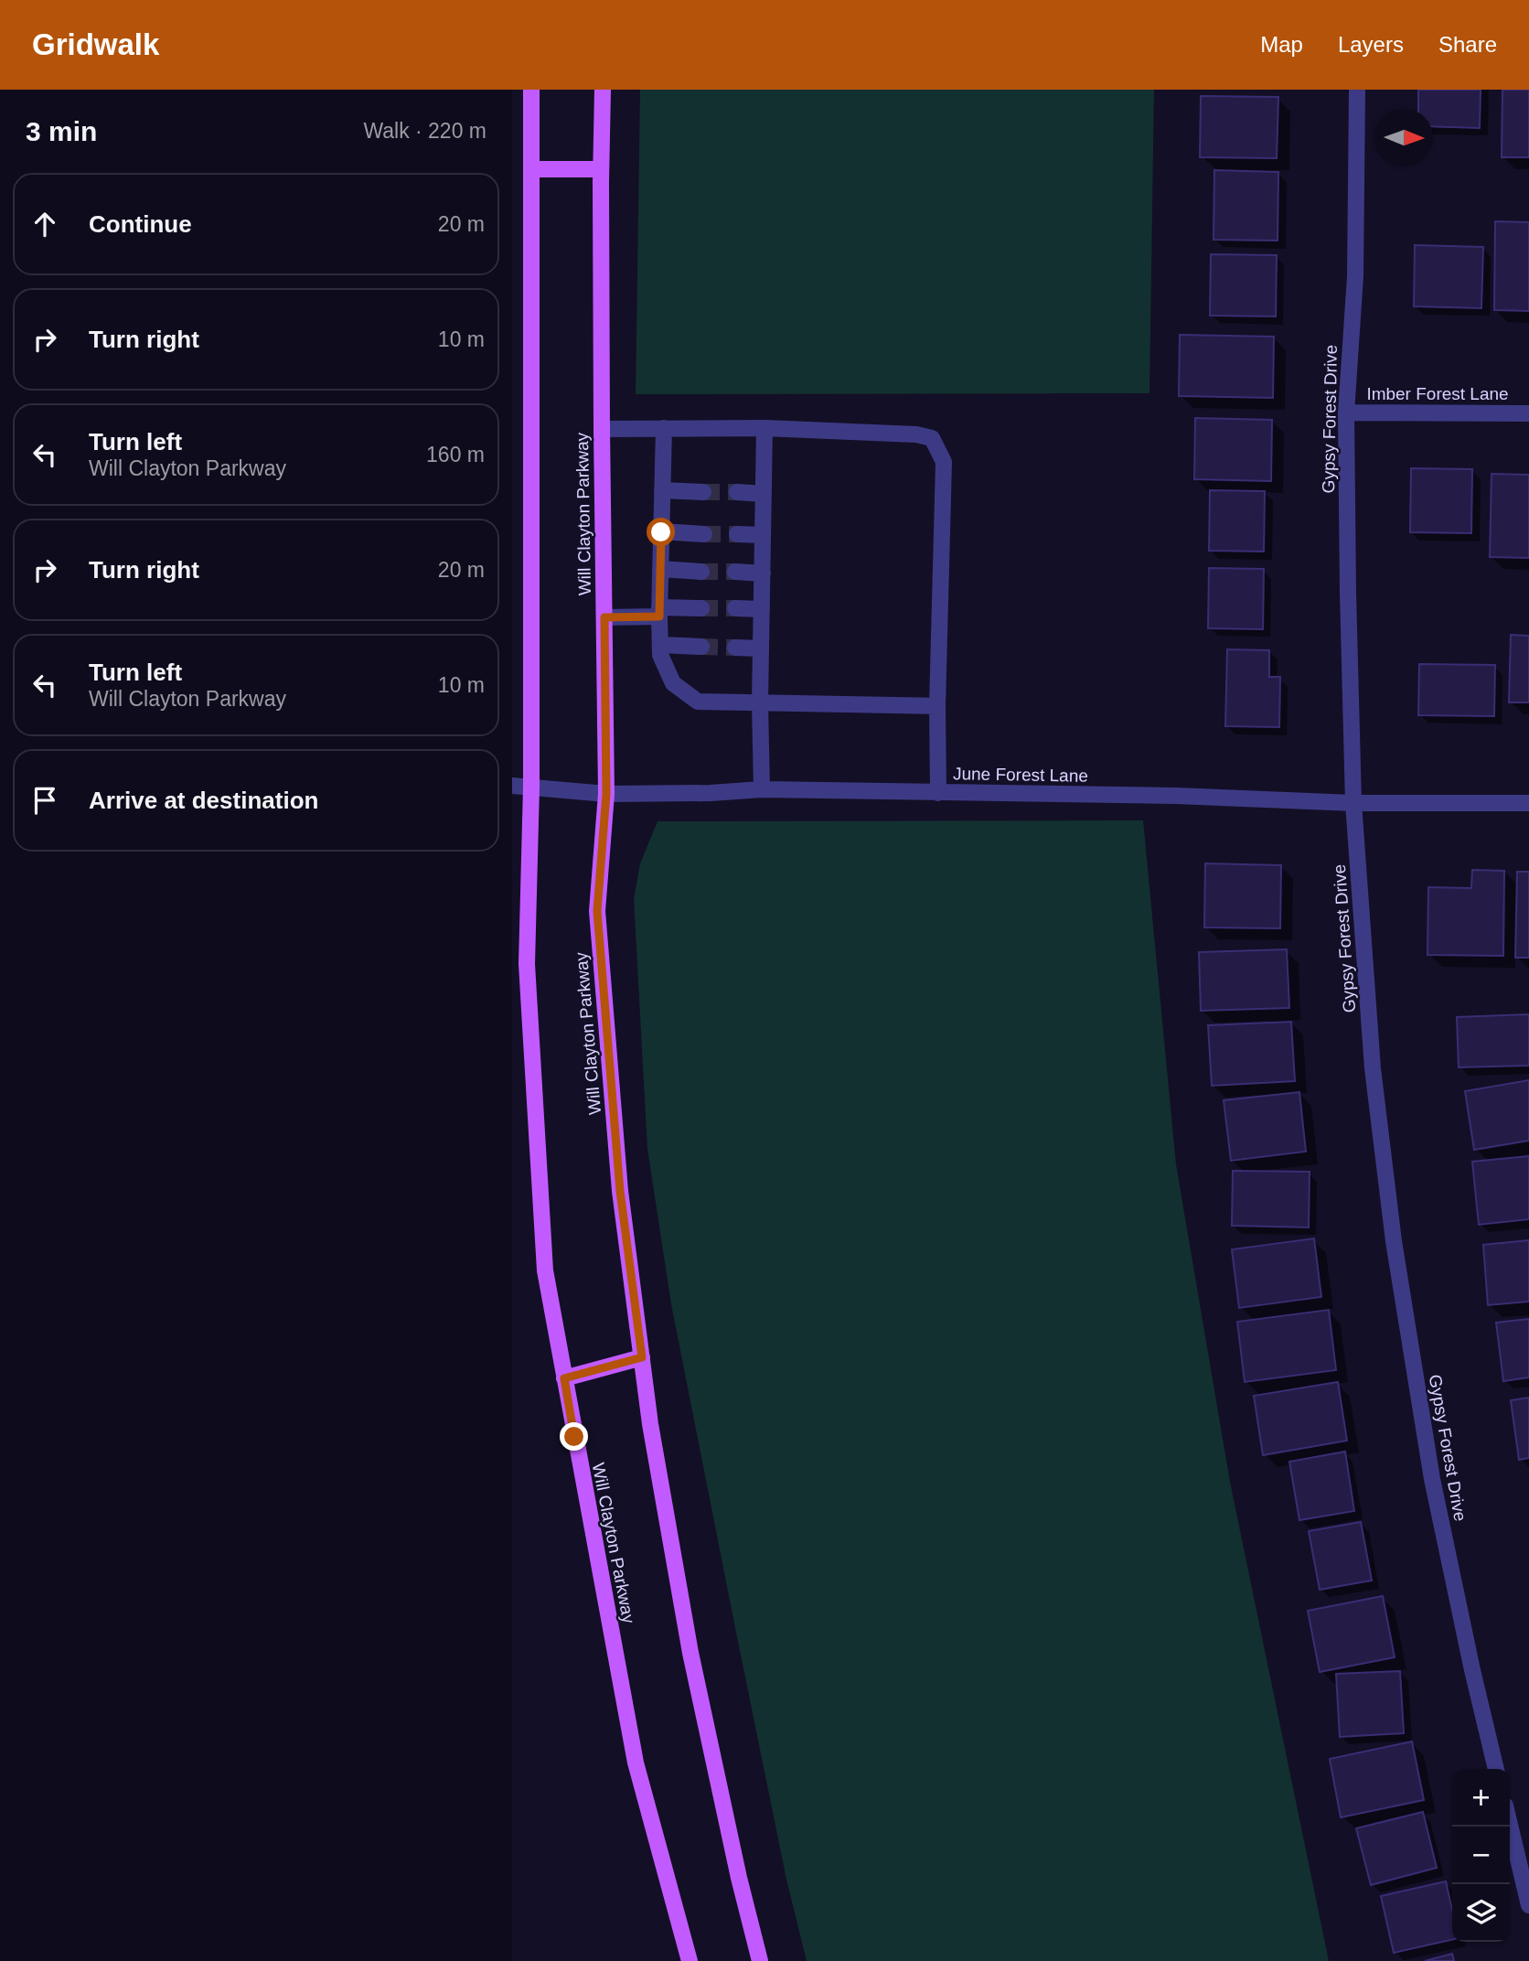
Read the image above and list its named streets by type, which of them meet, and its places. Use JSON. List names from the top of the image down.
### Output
{
  "streets": {
    "main road": ["Will Clayton Parkway"],
    "street": ["Imber Forest Lane", "Gypsy Forest Drive", "June Forest Lane"]
  },
  "crossings": [
    ["Imber Forest Lane", "Gypsy Forest Drive"],
    ["Gypsy Forest Drive", "June Forest Lane"],
    ["Will Clayton Parkway", "June Forest Lane"]
  ],
  "north": "right",
  "page": {
    "header": "Gridwalk",
    "nav": ["Map", "Layers", "Share"],
    "heading": ["3 min", "Walk · 220 m"],
    "list": [
      ["Continue", "20 m"],
      ["Turn right", "10 m"],
      ["Turn left", "Will Clayton Parkway", "160 m"],
      ["Turn right", "20 m"],
      ["Turn left", "Will Clayton Parkway", "10 m"],
      "Arrive at destination"
    ],
    "map_buttons": ["+", "−"]
  }
}
